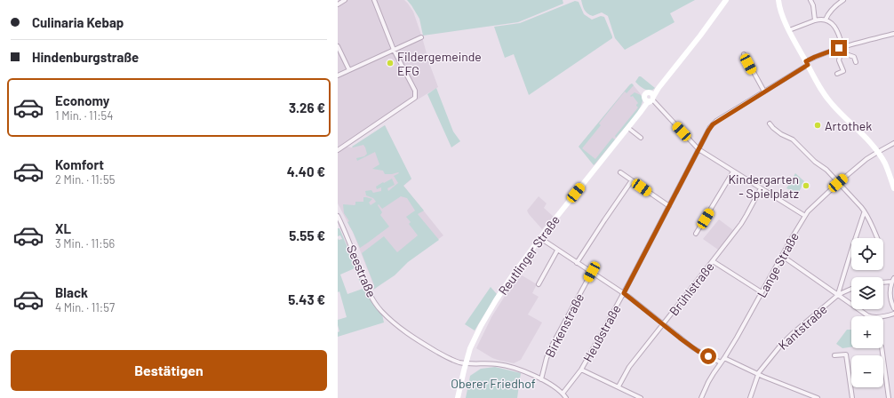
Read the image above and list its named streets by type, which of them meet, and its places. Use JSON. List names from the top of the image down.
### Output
{
  "streets": {
    "street": [
      "Reutlinger Straße",
      "Lange Straße",
      "Seestraße",
      "Brühlstraße",
      "Birkenstraße",
      "Kantstraße",
      "Heußstraße"
    ]
  },
  "crossings": [
    ["Reutlinger Straße", "Seestraße"],
    ["Seestraße", "Birkenstraße"],
    ["Seestraße", "Heußstraße"]
  ],
  "parks": ["Oberer Friedhof"],
  "places": ["Fildergemeinde EFG", "Artothek", "Kindergarten - Spielplatz"],
  "page": {
    "banner": ["Culinaria Kebap", "Hindenburgstraße"],
    "list": [
      {
        "name": "Economy",
        "note": "1 Min. · 11:54",
        "value": "3.26 €"
      },
      {
        "name": "Komfort",
        "note": "2 Min. · 11:55",
        "value": "4.40 €"
      },
      {
        "name": "XL",
        "note": "3 Min. · 11:56",
        "value": "5.55 €"
      },
      {
        "name": "Black",
        "note": "4 Min. · 11:57",
        "value": "5.43 €"
      }
    ],
    "map_buttons": ["+", "−"],
    "buttons": "Bestätigen"
  }
}
